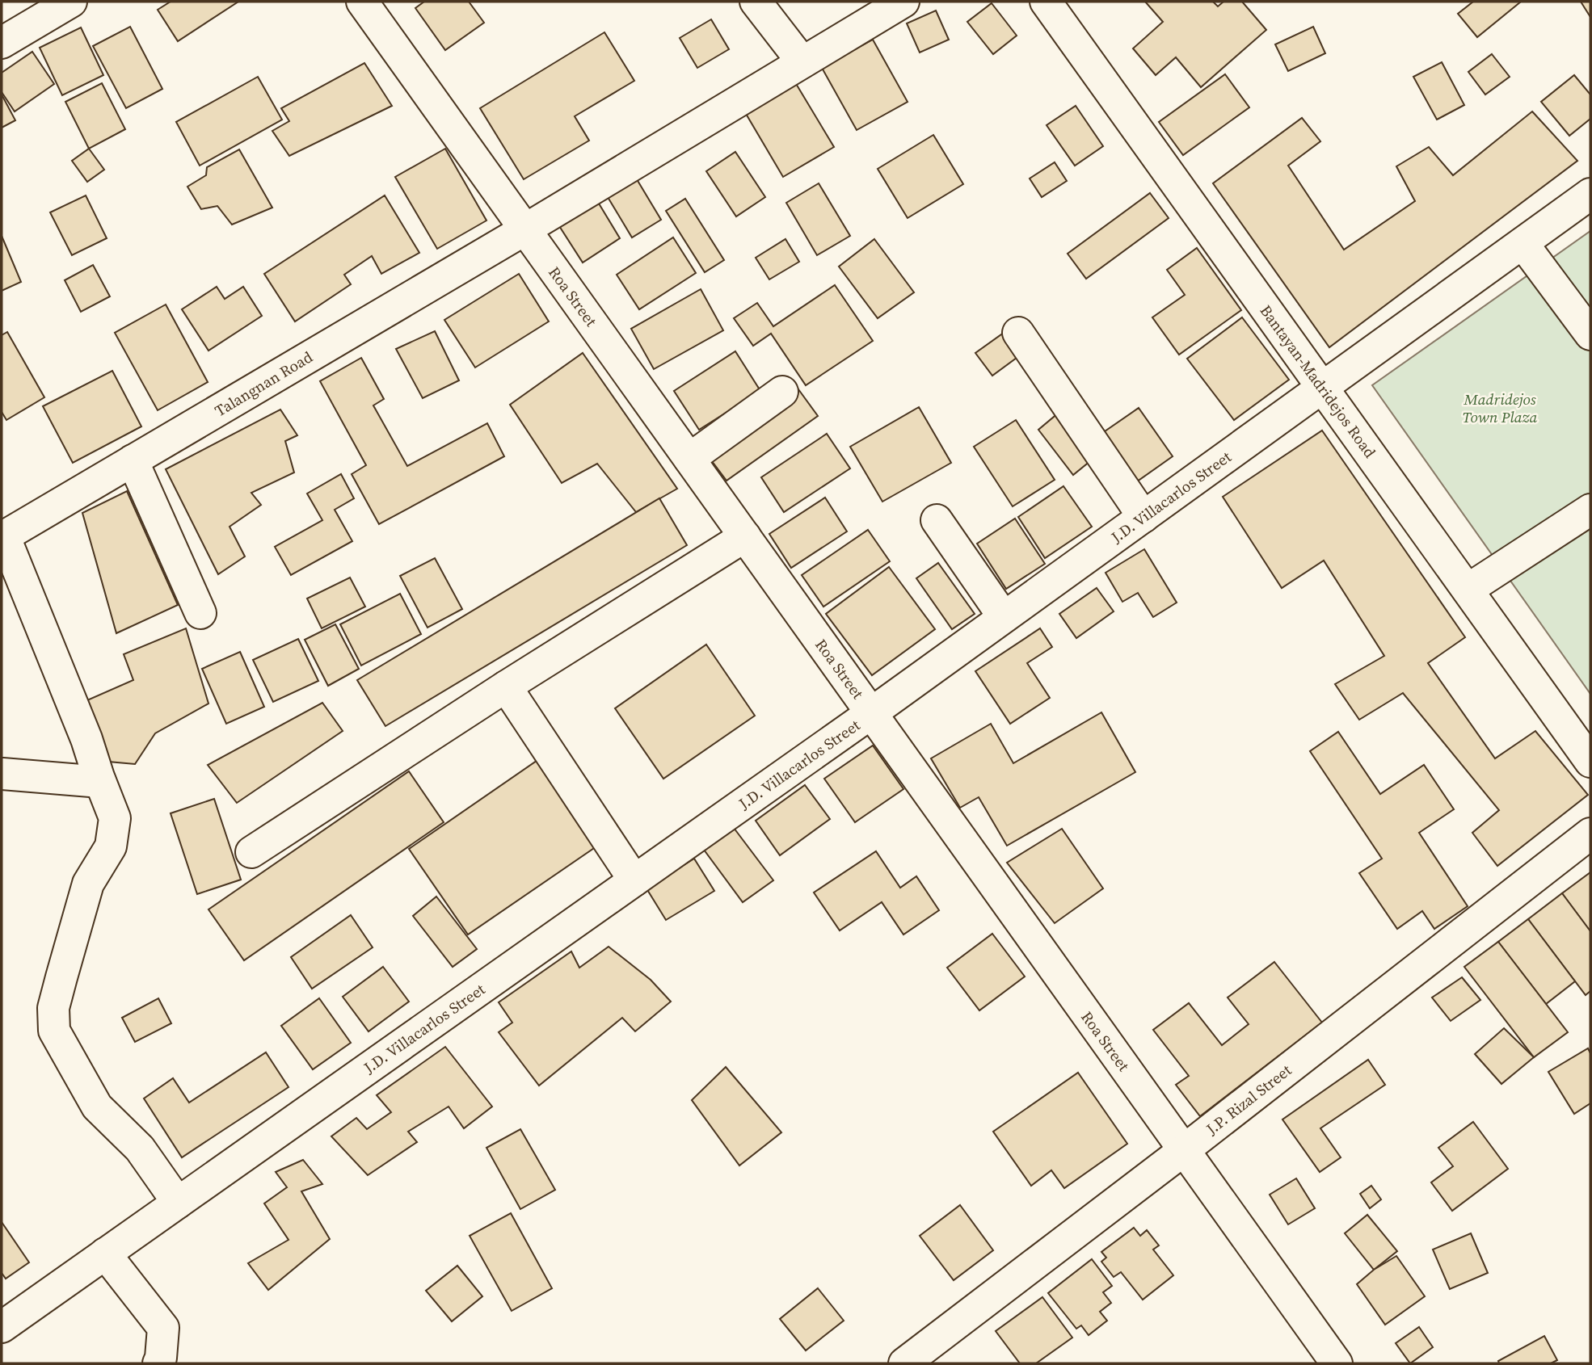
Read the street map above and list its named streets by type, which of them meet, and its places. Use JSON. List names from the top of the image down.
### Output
{
  "streets": {
    "street": [
      "Roa Street",
      "Bantayan-Madridejos Road",
      "Talangnan Road",
      "J.D. Villacarlos Street",
      "J.P. Rizal Street"
    ]
  },
  "crossings": [
    ["Roa Street", "Talangnan Road"],
    ["Roa Street", "J.D. Villacarlos Street"],
    ["Roa Street", "J.P. Rizal Street"],
    ["Bantayan-Madridejos Road", "J.D. Villacarlos Street"]
  ],
  "parks": ["Madridejos Town Plaza"]
}
